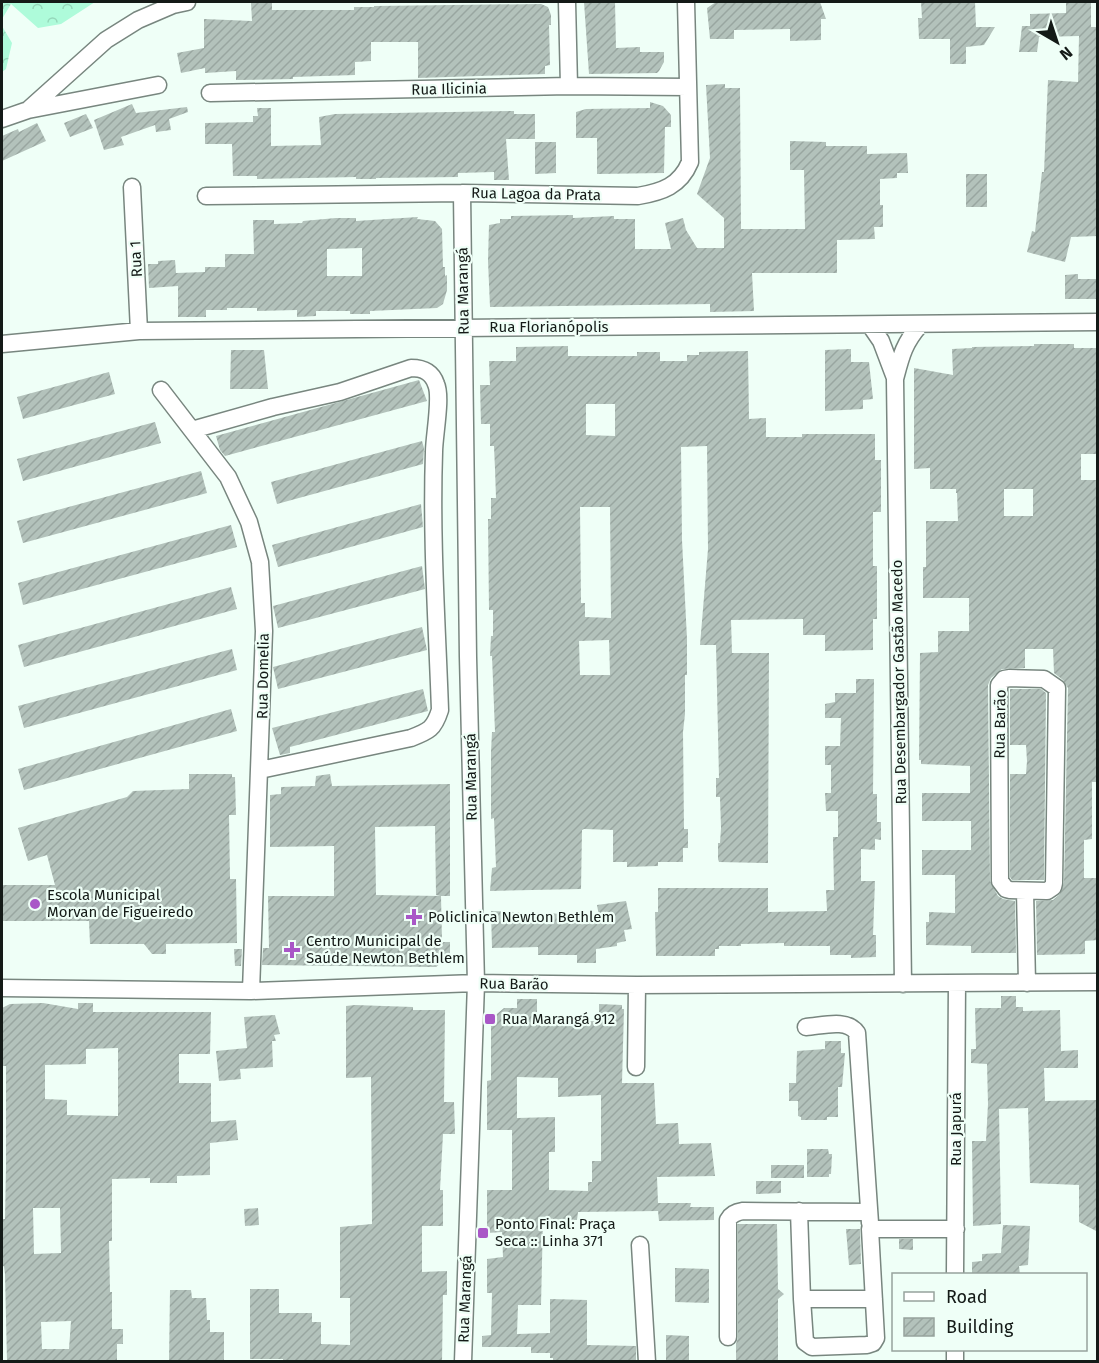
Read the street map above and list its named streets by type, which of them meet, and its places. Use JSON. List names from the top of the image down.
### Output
{
  "streets": {
    "street": [
      "Rua Ilicinia",
      "Rua Lagoa da Prata",
      "Rua 1",
      "Rua Marangá",
      "Rua Florianópolis",
      "Rua Domelia",
      "Rua Desembargador Gastão Macedo",
      "Rua Barão",
      "Rua Japurá"
    ]
  },
  "crossings": [
    ["Rua Ilicinia", "Rua Lagoa da Prata"],
    ["Rua Lagoa da Prata", "Rua Marangá"],
    ["Rua 1", "Rua Florianópolis"],
    ["Rua Marangá", "Rua Florianópolis"],
    ["Rua Marangá", "Rua Barão"],
    ["Rua Florianópolis", "Rua Desembargador Gastão Macedo"],
    ["Rua Domelia", "Rua Barão"],
    ["Rua Desembargador Gastão Macedo", "Rua Barão"],
    ["Rua Barão", "Rua Japurá"]
  ],
  "places": {
    "other": ["Escola Municipal Morvan de Figueiredo"],
    "health": ["Policlinica Newton Bethlem", "Centro Municipal de Saúde Newton Bethlem"],
    "transit": ["Rua Marangá 912", "Ponto Final: Praça Seca :: Linha 371"]
  },
  "legend": ["Road", "Building"],
  "north": "bottom right"
}
